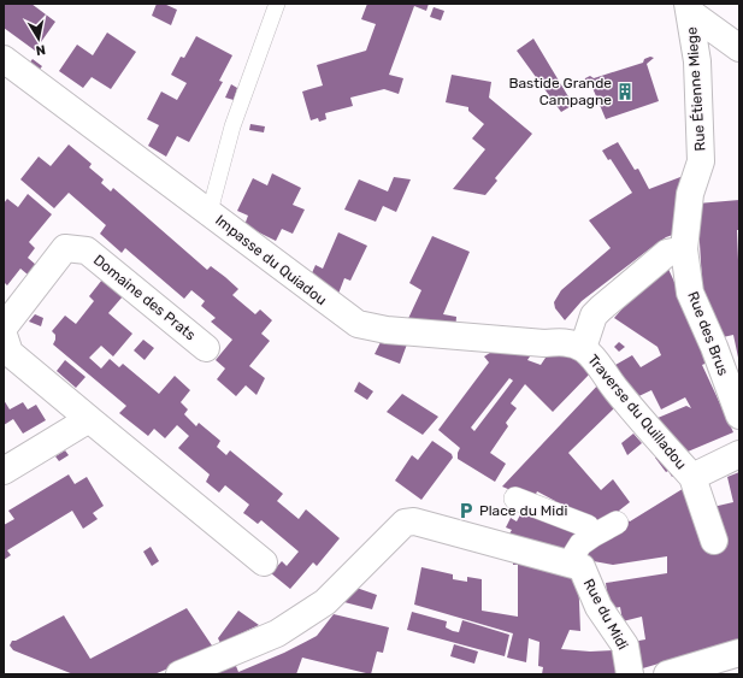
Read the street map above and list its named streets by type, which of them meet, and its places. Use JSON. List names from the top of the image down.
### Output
{
  "streets": {
    "street": [
      "Rue Étienne Miege",
      "Impasse du Quiadou",
      "Domaine des Prats",
      "Rue des Brus",
      "Traverse du Quilladou",
      "Rue du Midi"
    ]
  },
  "crossings": [
    ["Rue Étienne Miege", "Rue des Brus"],
    ["Impasse du Quiadou", "Traverse du Quilladou"]
  ],
  "places": {
    "building": ["Bastide Grande Campagne"],
    "parking": ["Place du Midi"]
  },
  "north": "bottom"
}
